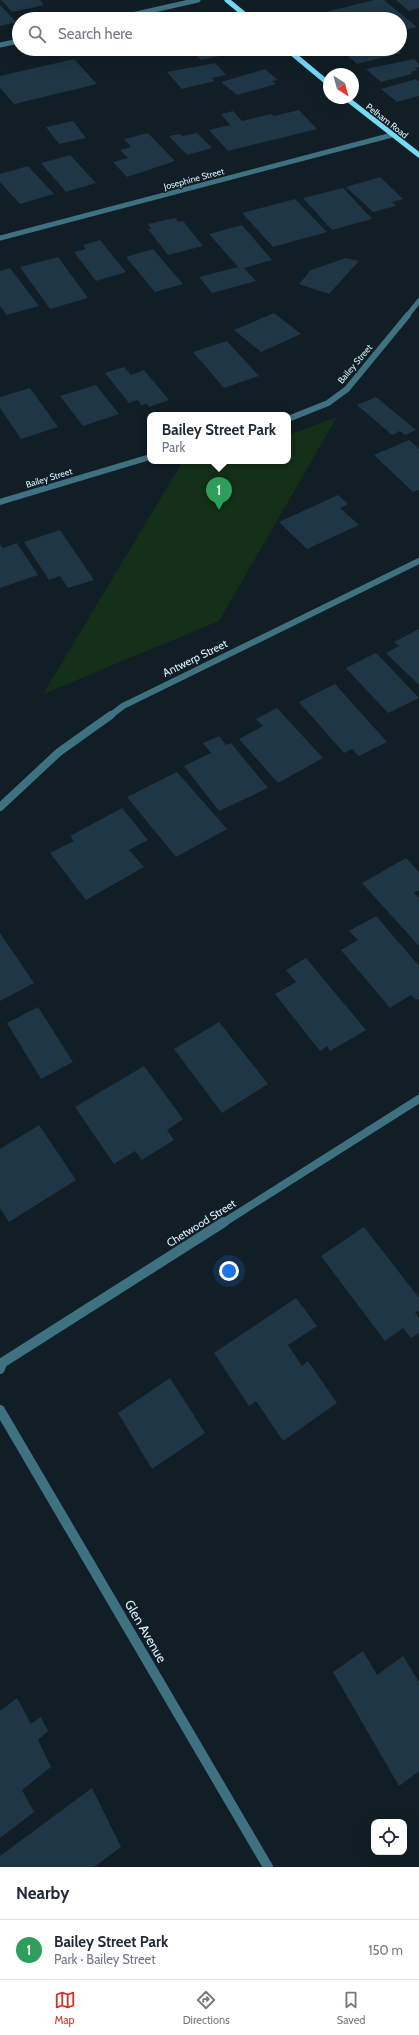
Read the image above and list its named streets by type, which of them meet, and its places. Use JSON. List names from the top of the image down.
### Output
{
  "streets": {
    "main road": ["Pelham Road"],
    "street": [
      "Josephine Street",
      "Bailey Street",
      "Antwerp Street",
      "Chetwood Street",
      "Glen Avenue"
    ]
  },
  "crossings": [
    ["Pelham Road", "Josephine Street"]
  ],
  "north": "bottom right",
  "page": {
    "search": "Search here",
    "popup": ["Bailey Street Park", "Park"],
    "pins": "1",
    "heading": "Nearby",
    "list": [
      {
        "mark": "1",
        "name": "Bailey Street Park",
        "note": "Park · Bailey Street",
        "value": "150 m"
      }
    ],
    "nav": ["Map", "Directions", "Saved"]
  }
}
